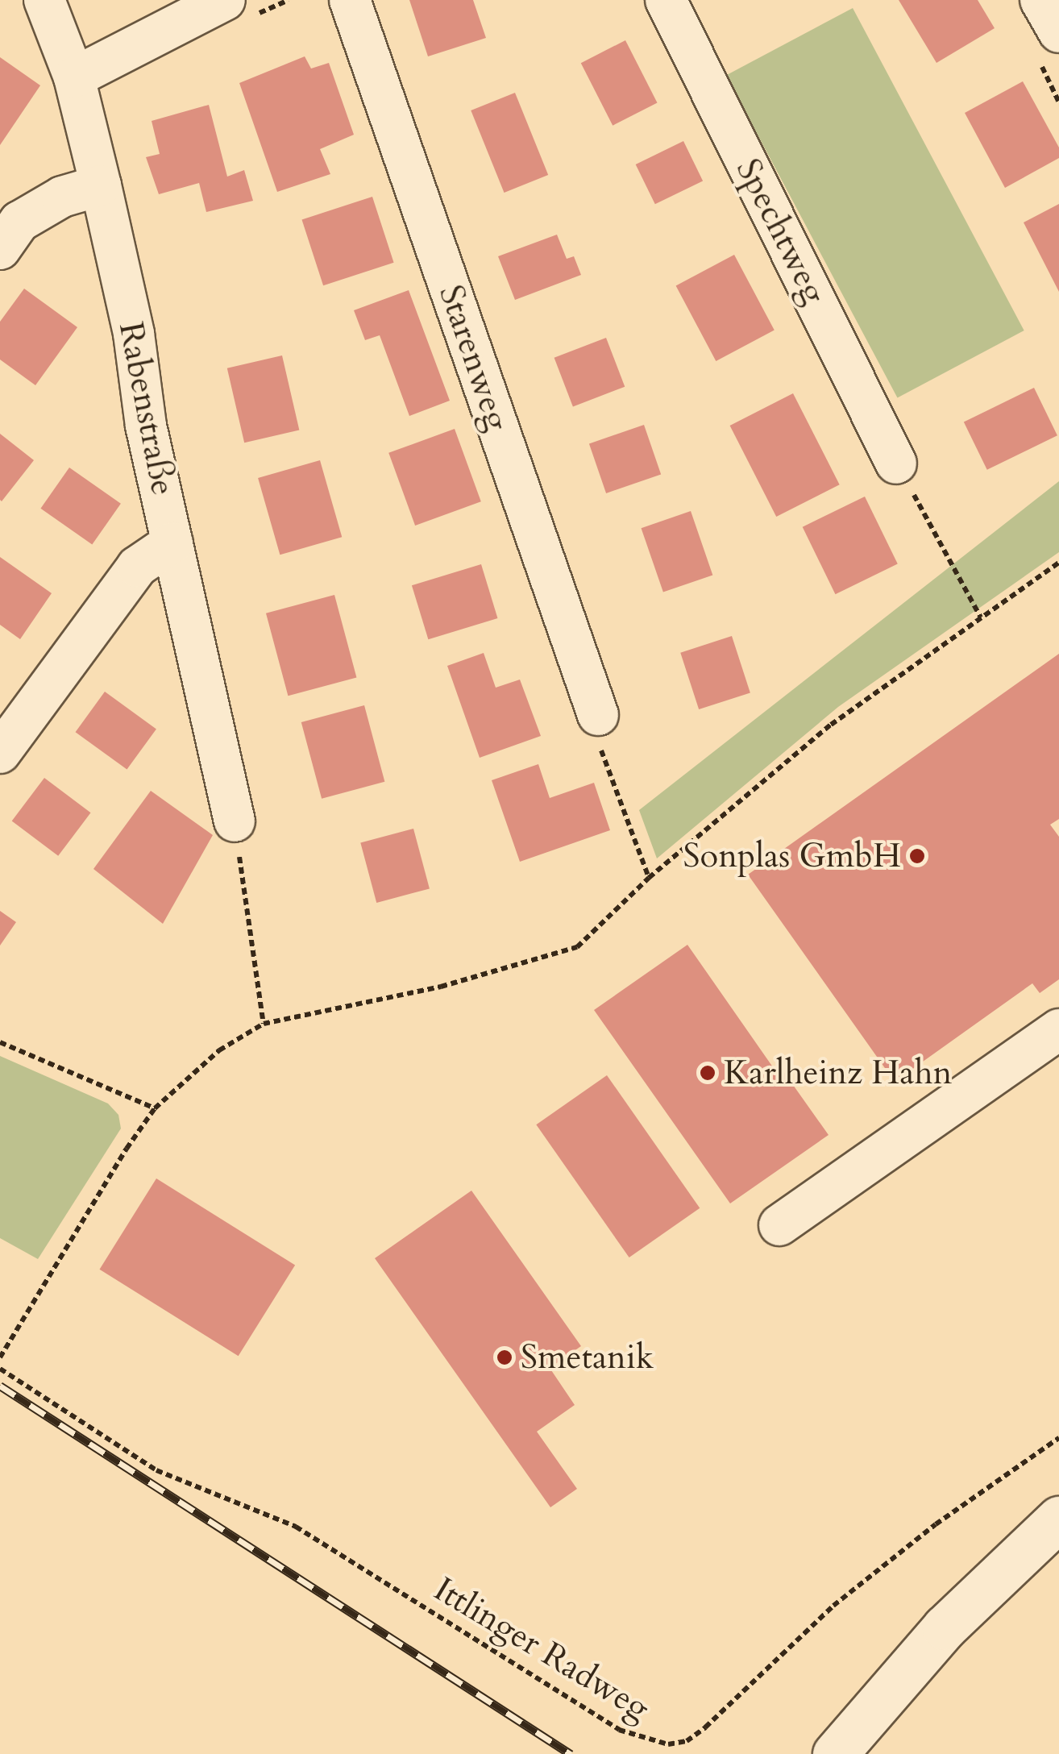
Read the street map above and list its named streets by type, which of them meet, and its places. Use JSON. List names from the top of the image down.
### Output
{
  "streets": {
    "street": ["Spechtweg", "Starenweg", "Rabenstraße"],
    "path": ["Ittlinger Radweg"]
  },
  "places": ["Sonplas GmbH", "Karlheinz Hahn", "Smetanik"]
}
